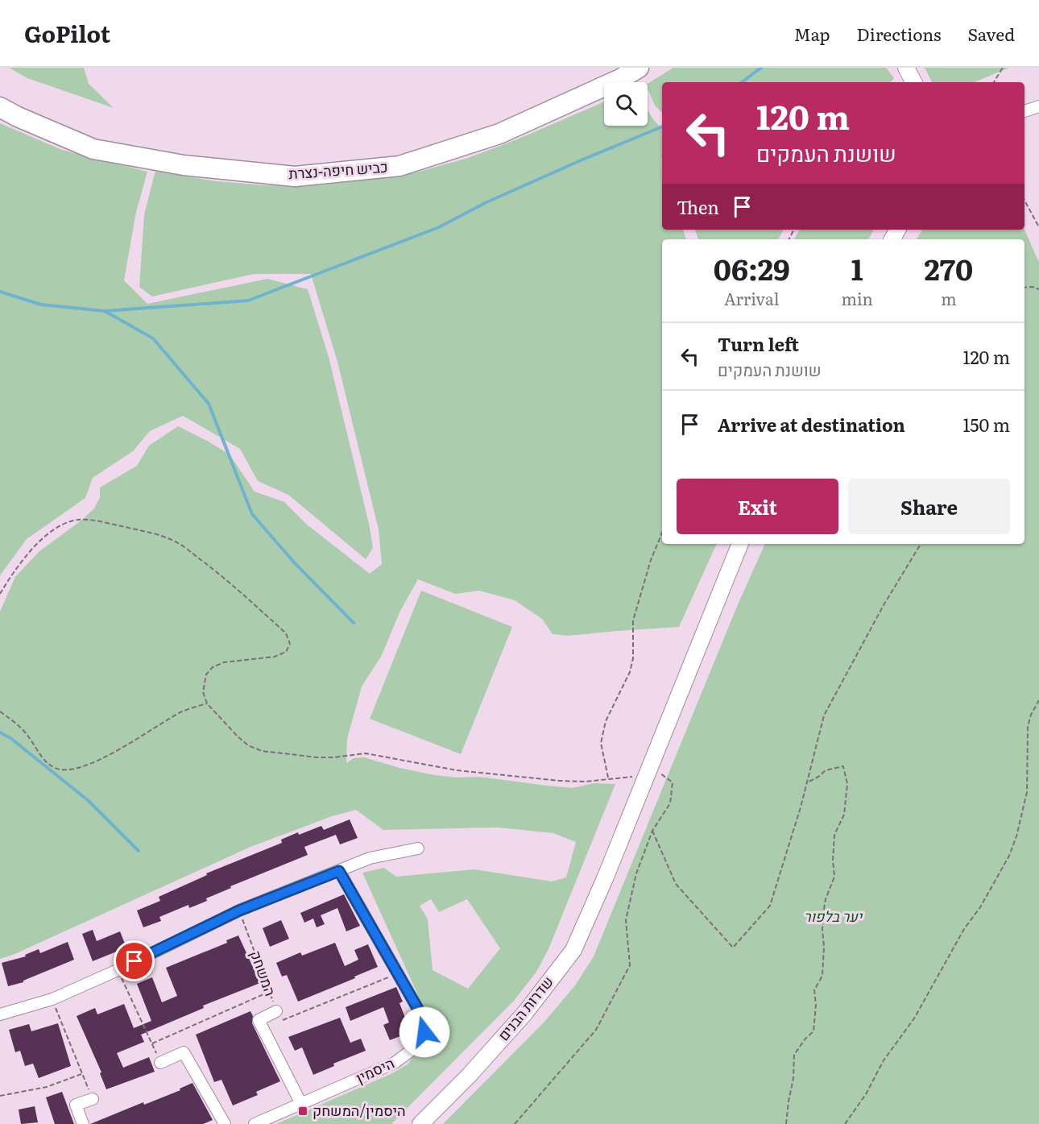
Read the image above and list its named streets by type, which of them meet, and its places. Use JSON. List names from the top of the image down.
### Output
{
  "streets": {
    "highway": ["כביש חיפה-נצרת"],
    "main road": ["שדרות הבנים"],
    "street": ["המשחק", "היסמין"]
  },
  "crossings": [
    ["המשחק", "היסמין"]
  ],
  "parks": ["יער בלפור"],
  "places": {
    "transit": ["היסמין/המשחק"]
  },
  "page": {
    "header": "GoPilot",
    "nav": ["Map", "Directions", "Saved"],
    "turn": ["120 m", "שושנת העמקים"],
    "then": "Then",
    "eta": [
      "06:29",
      "Arrival",
      "1",
      "min",
      "270",
      "m"
    ],
    "list": [
      {
        "name": "Turn left",
        "note": "שושנת העמקים",
        "value": "120 m"
      },
      {
        "name": "Arrive at destination",
        "value": "150 m"
      }
    ],
    "buttons": ["Exit", "Share"]
  }
}
